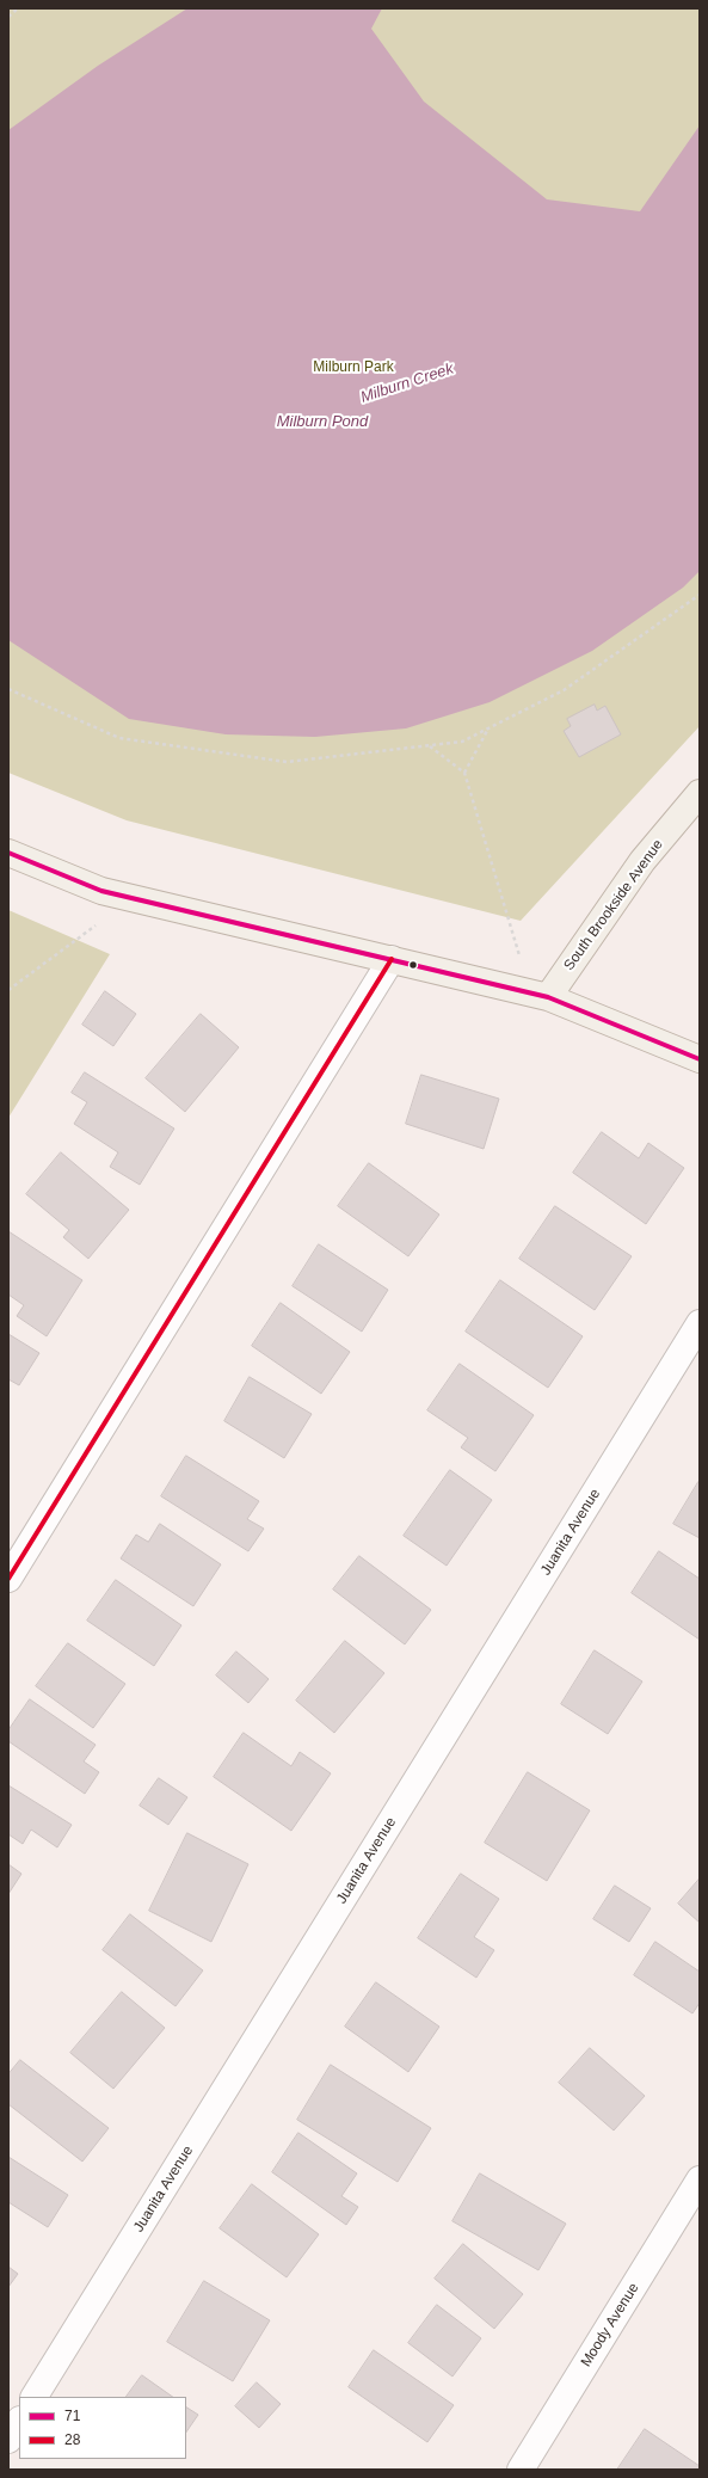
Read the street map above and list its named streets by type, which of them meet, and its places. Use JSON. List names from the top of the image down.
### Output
{
  "streets": {
    "main road": ["South Brookside Avenue"],
    "street": ["Juanita Avenue", "Moody Avenue"]
  },
  "water": ["Milburn Creek", "Milburn Pond"],
  "parks": ["Milburn Park"],
  "lines": ["transit line 71", "transit line 28"],
  "legend": ["71", "28"]
}
